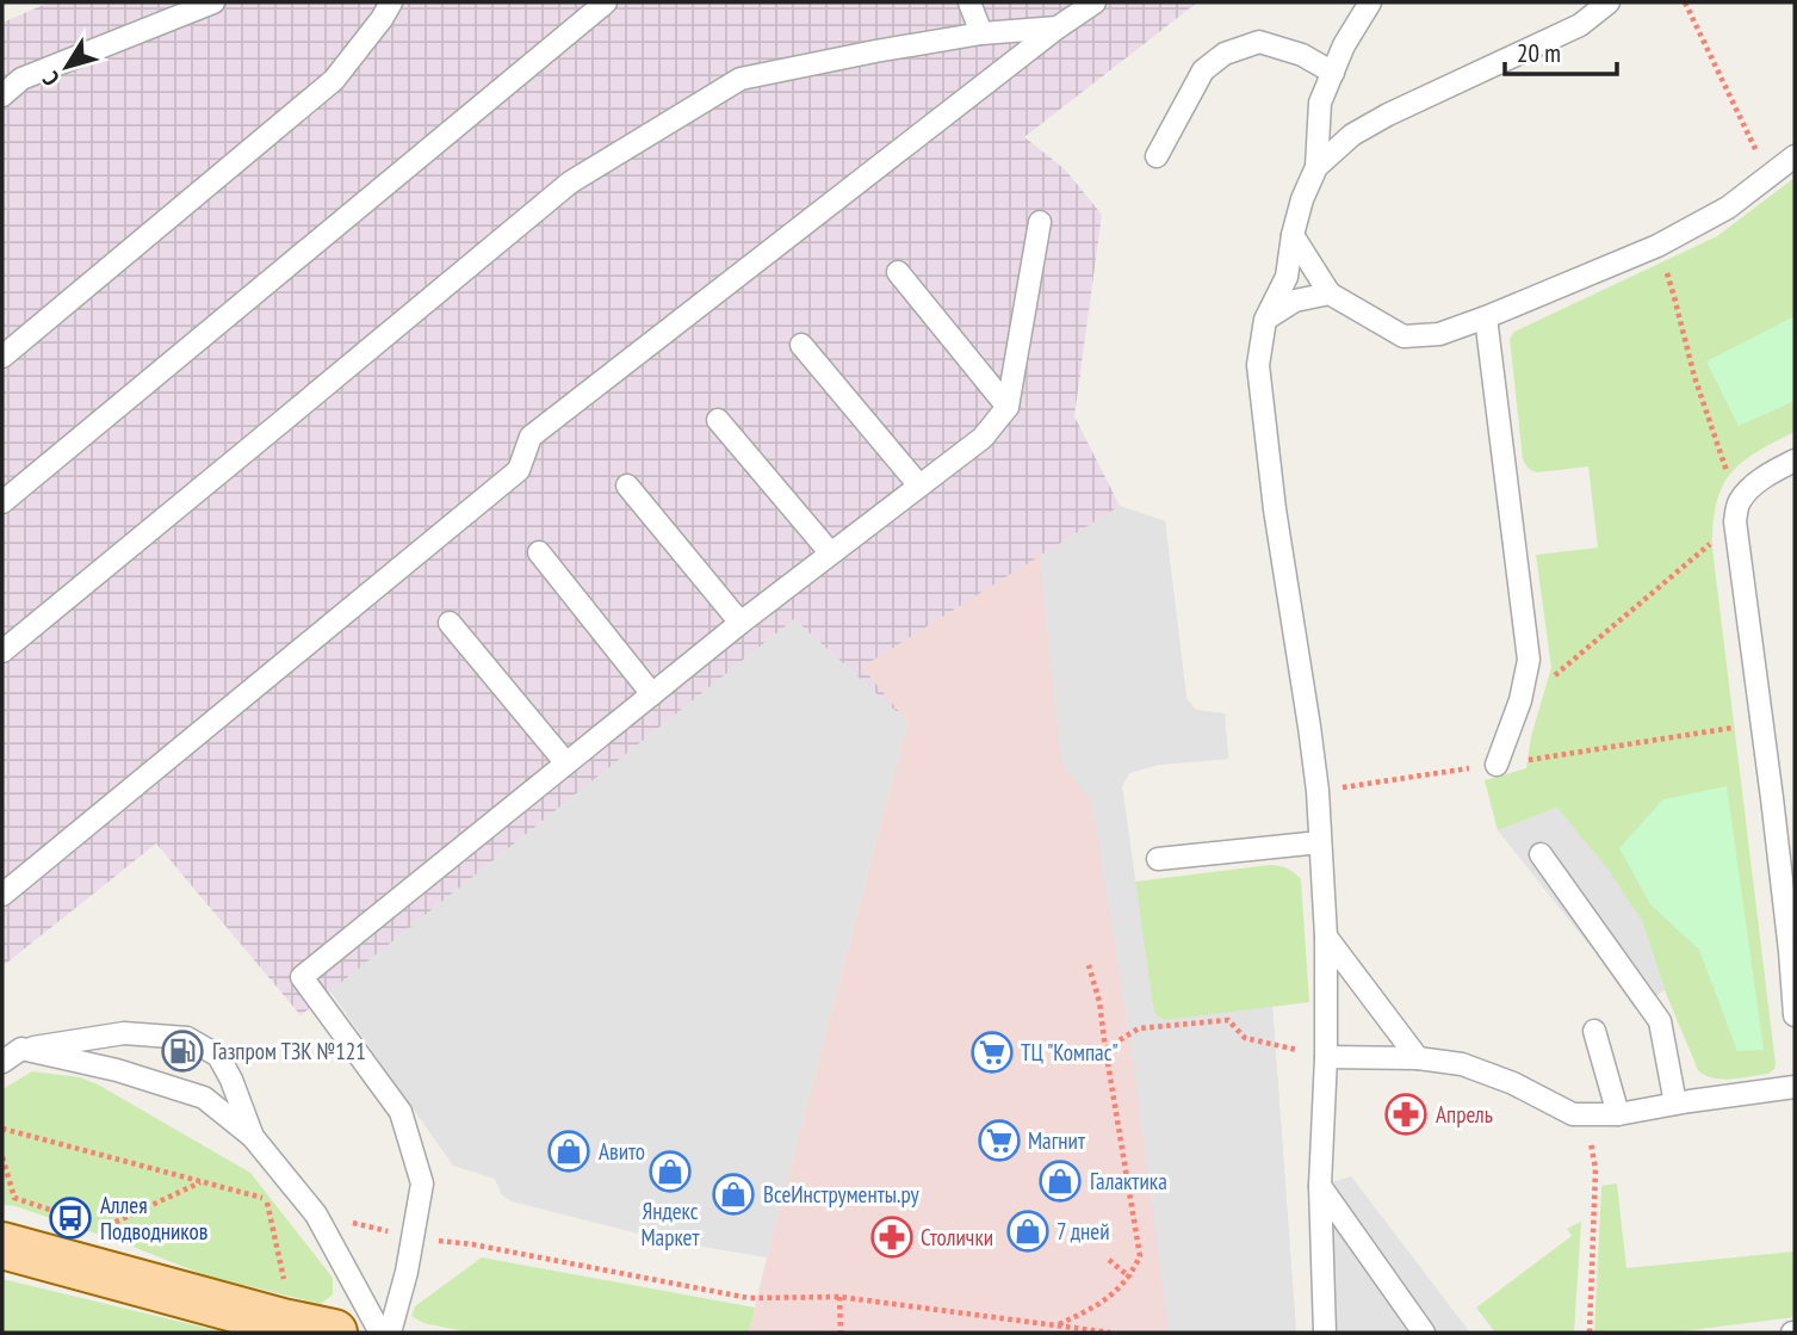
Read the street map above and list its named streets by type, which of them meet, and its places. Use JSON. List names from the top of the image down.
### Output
{
  "places": {
    "fuel station": ["Газпром ТЗК №121"],
    "supermarket": ["ТЦ \"Компас\"", "Магнит"],
    "pharmacy": ["Апрель", "Столички"],
    "shop": [
      "Авито",
      "Яндекс Маркет",
      "Галактика",
      "ВсеИнструменты.ру",
      "7 дней"
    ],
    "bus stop": ["Аллея Подводников"]
  },
  "scale_bar": "20 m",
  "north": "bottom left"
}
